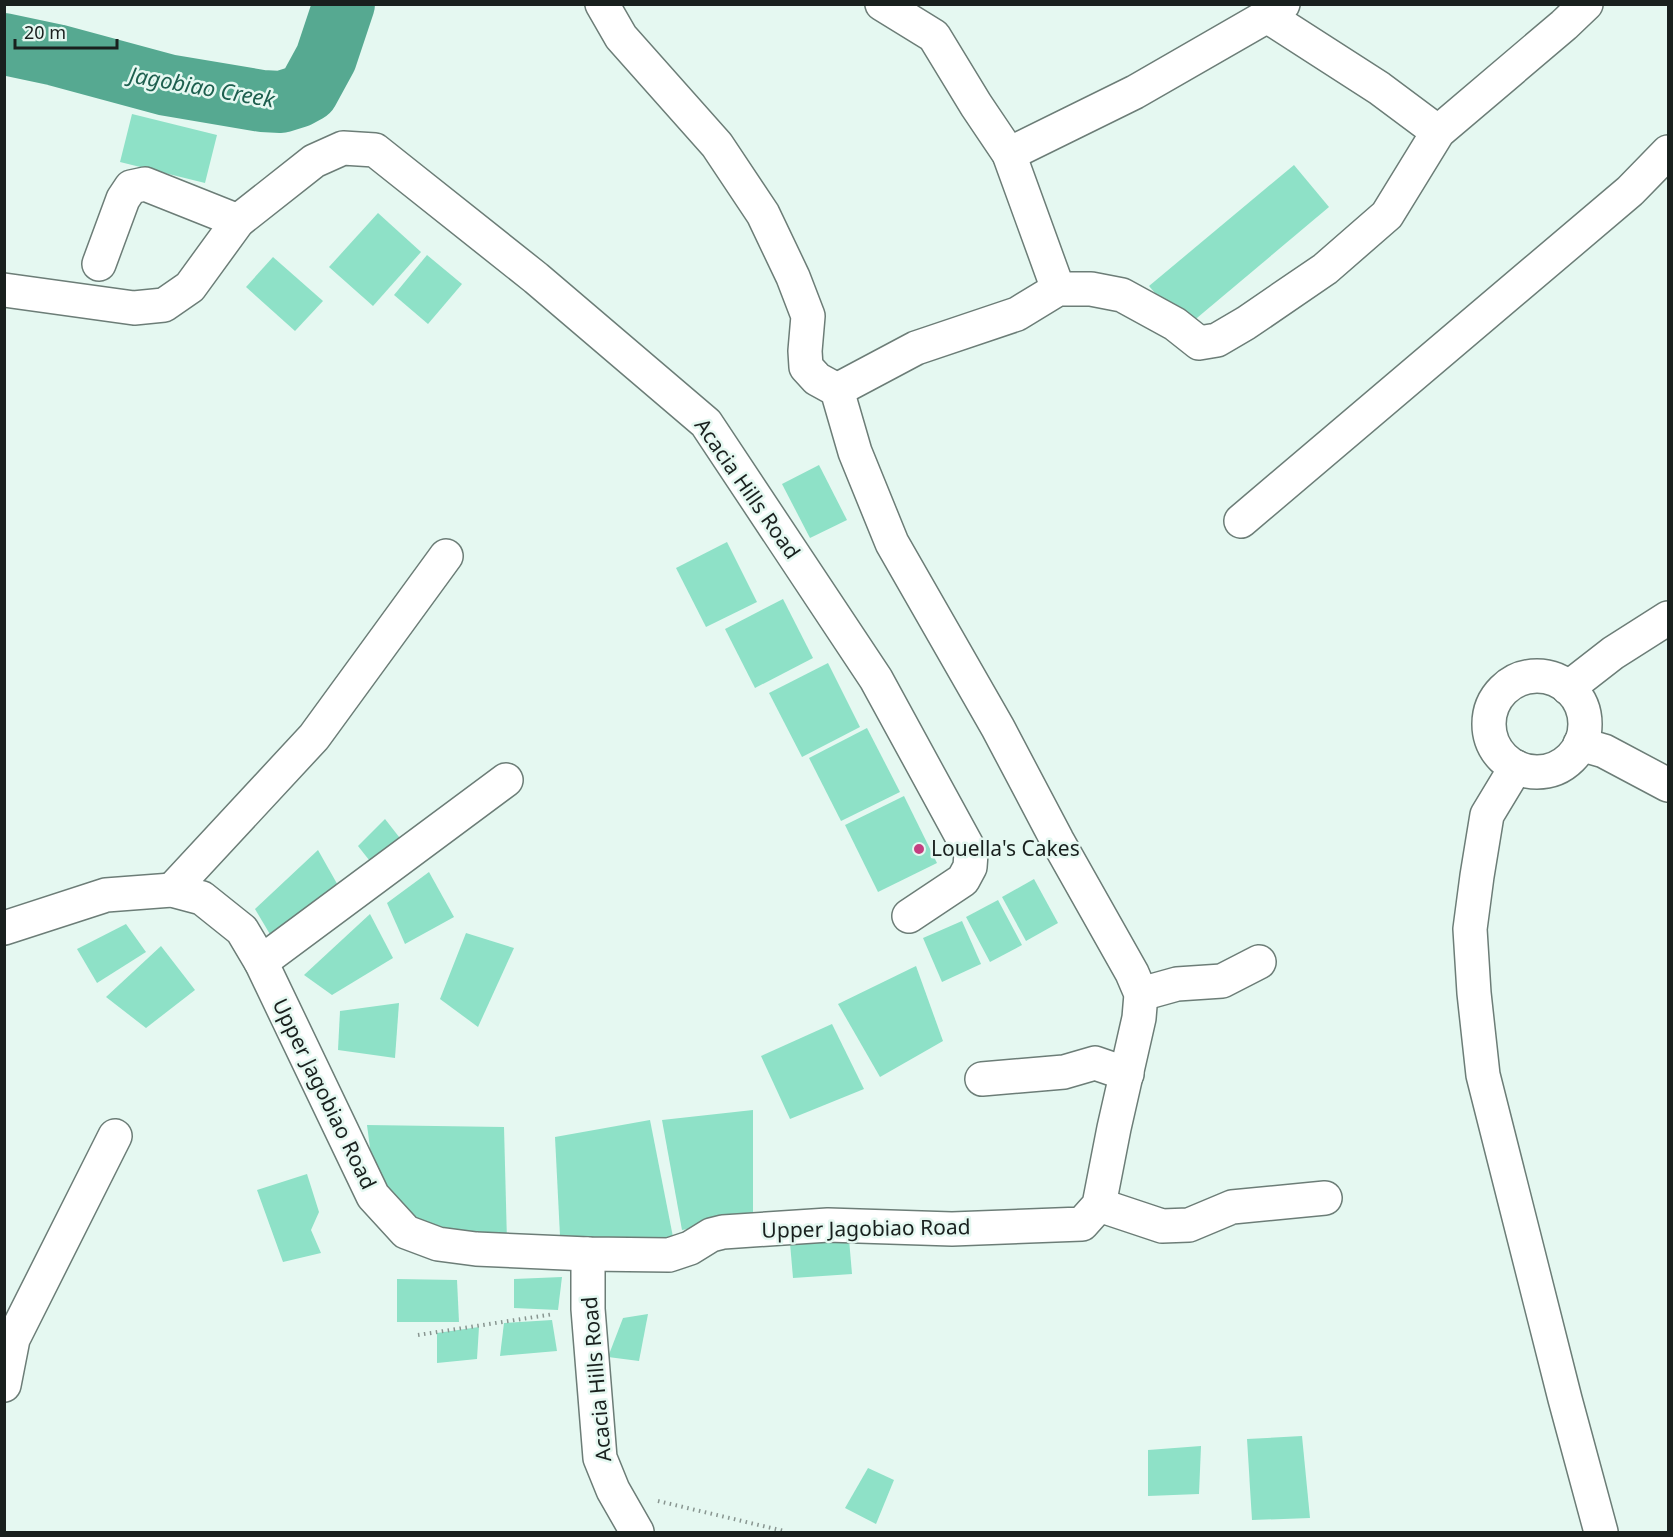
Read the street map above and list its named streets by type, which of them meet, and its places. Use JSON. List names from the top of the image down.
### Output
{
  "streets": {
    "street": ["Acacia Hills Road", "Upper Jagobiao Road"]
  },
  "crossings": [
    ["Acacia Hills Road", "Upper Jagobiao Road"]
  ],
  "water": ["Jagobiao Creek"],
  "places": ["Louella's Cakes"],
  "scale_bar": "20 m"
}
